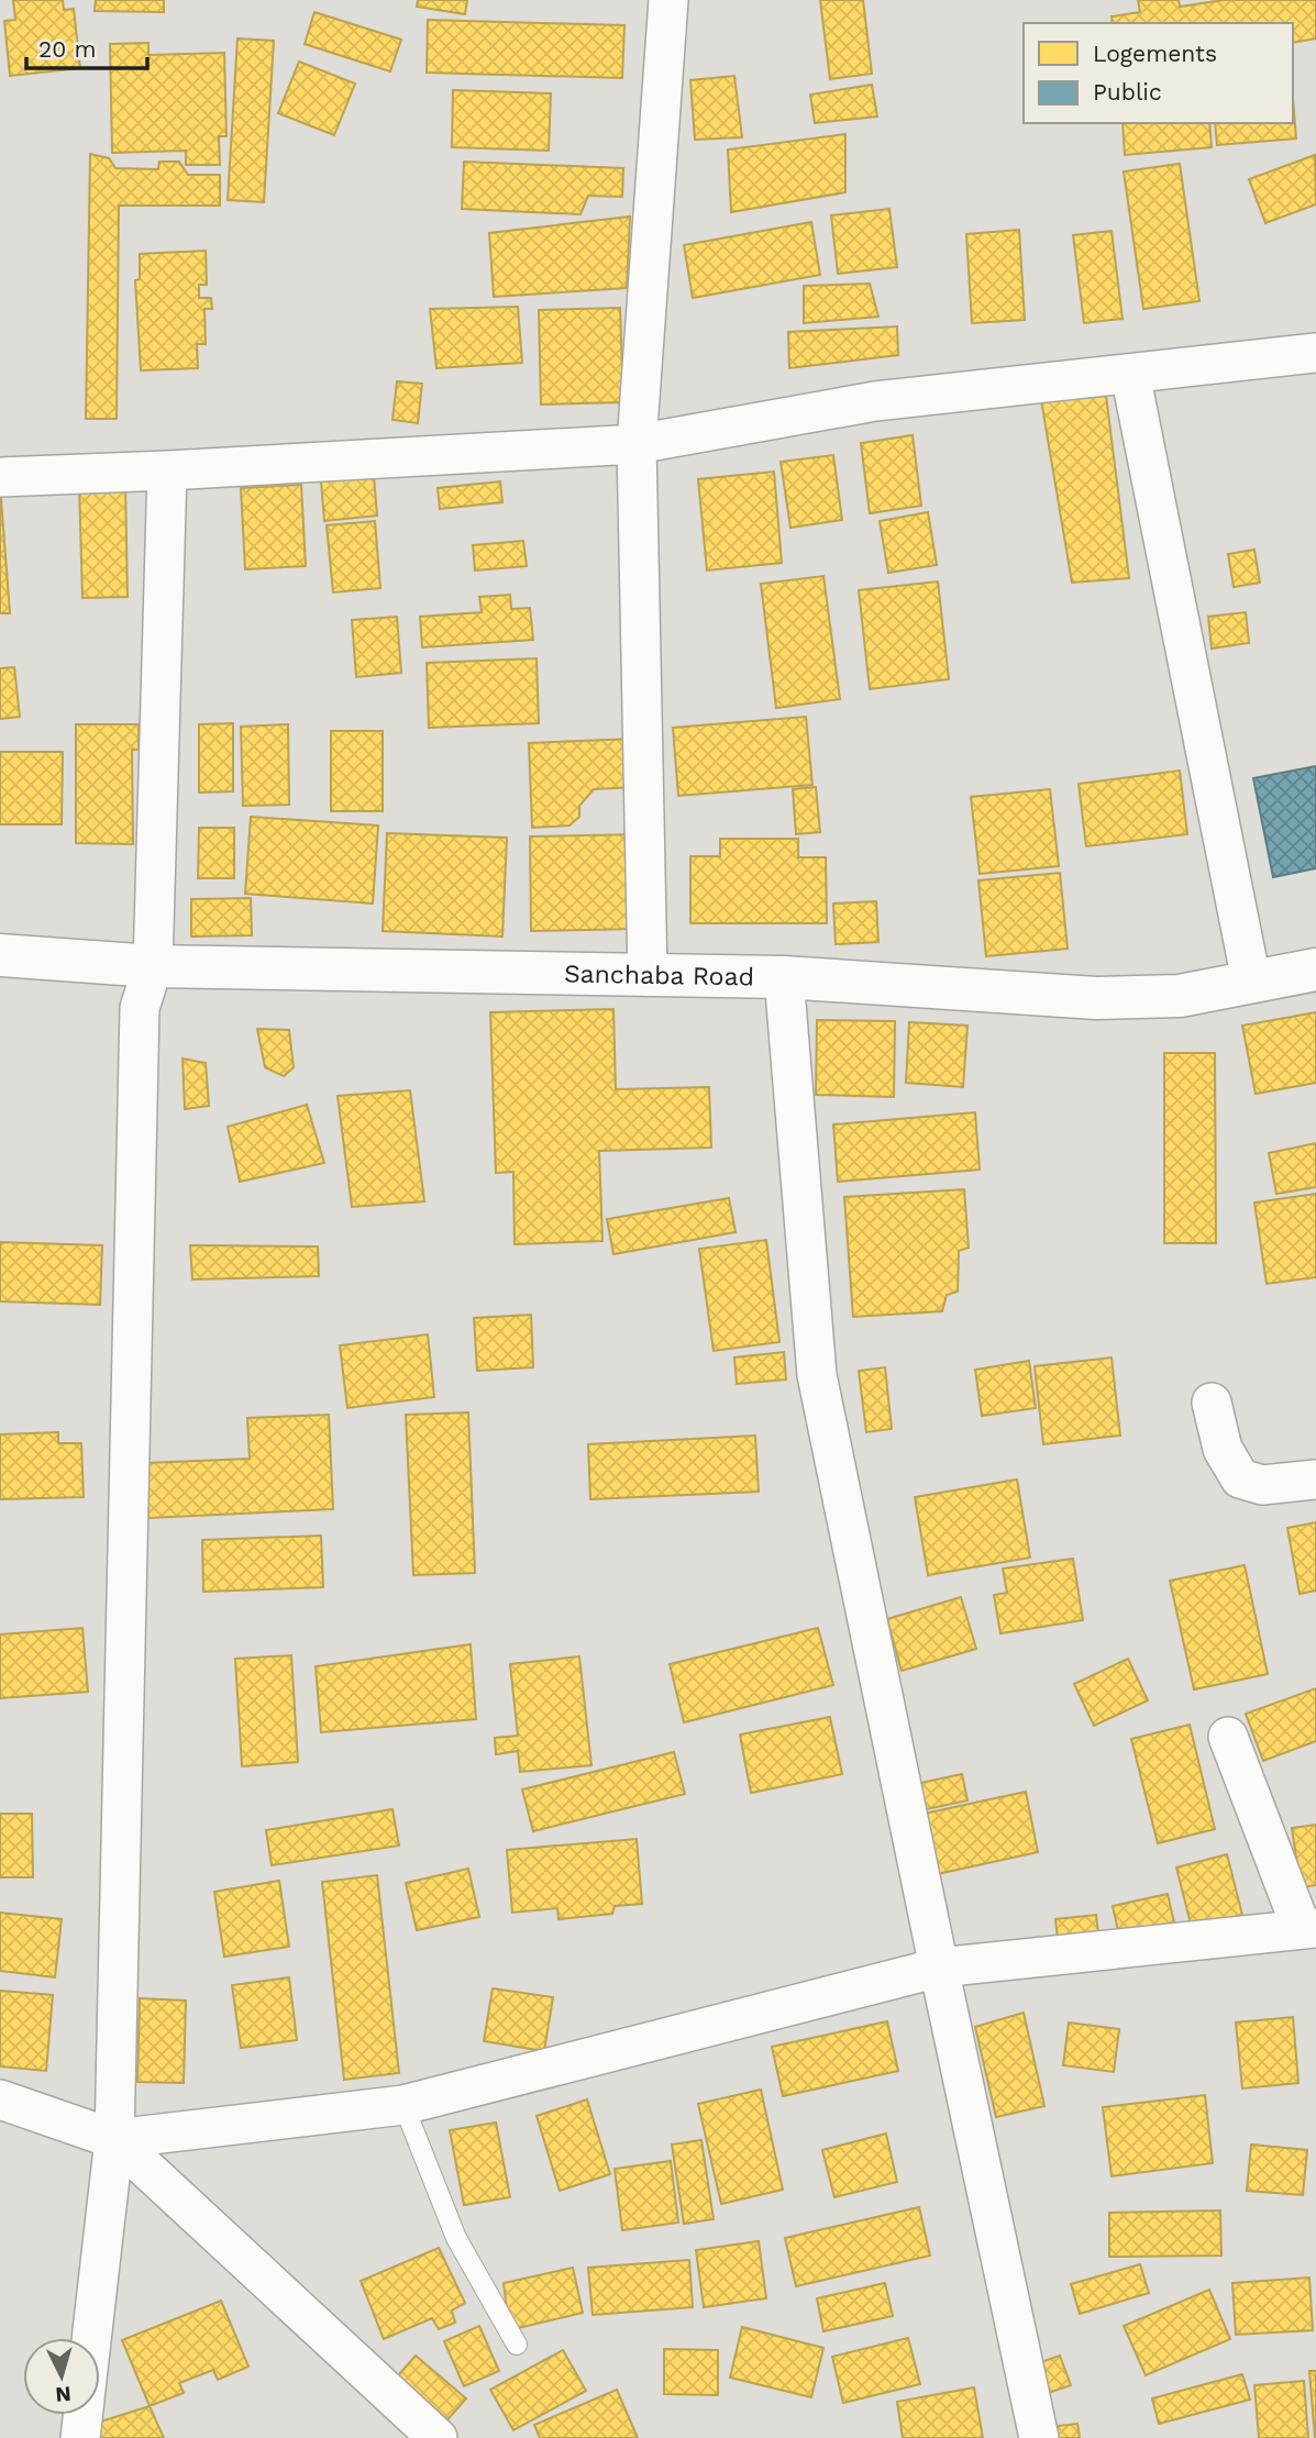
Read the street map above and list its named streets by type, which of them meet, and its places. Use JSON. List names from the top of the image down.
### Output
{
  "streets": {
    "street": ["Sanchaba Road"]
  },
  "legend": ["Logements", "Public"],
  "scale_bar": "20 m",
  "north": "bottom"
}
